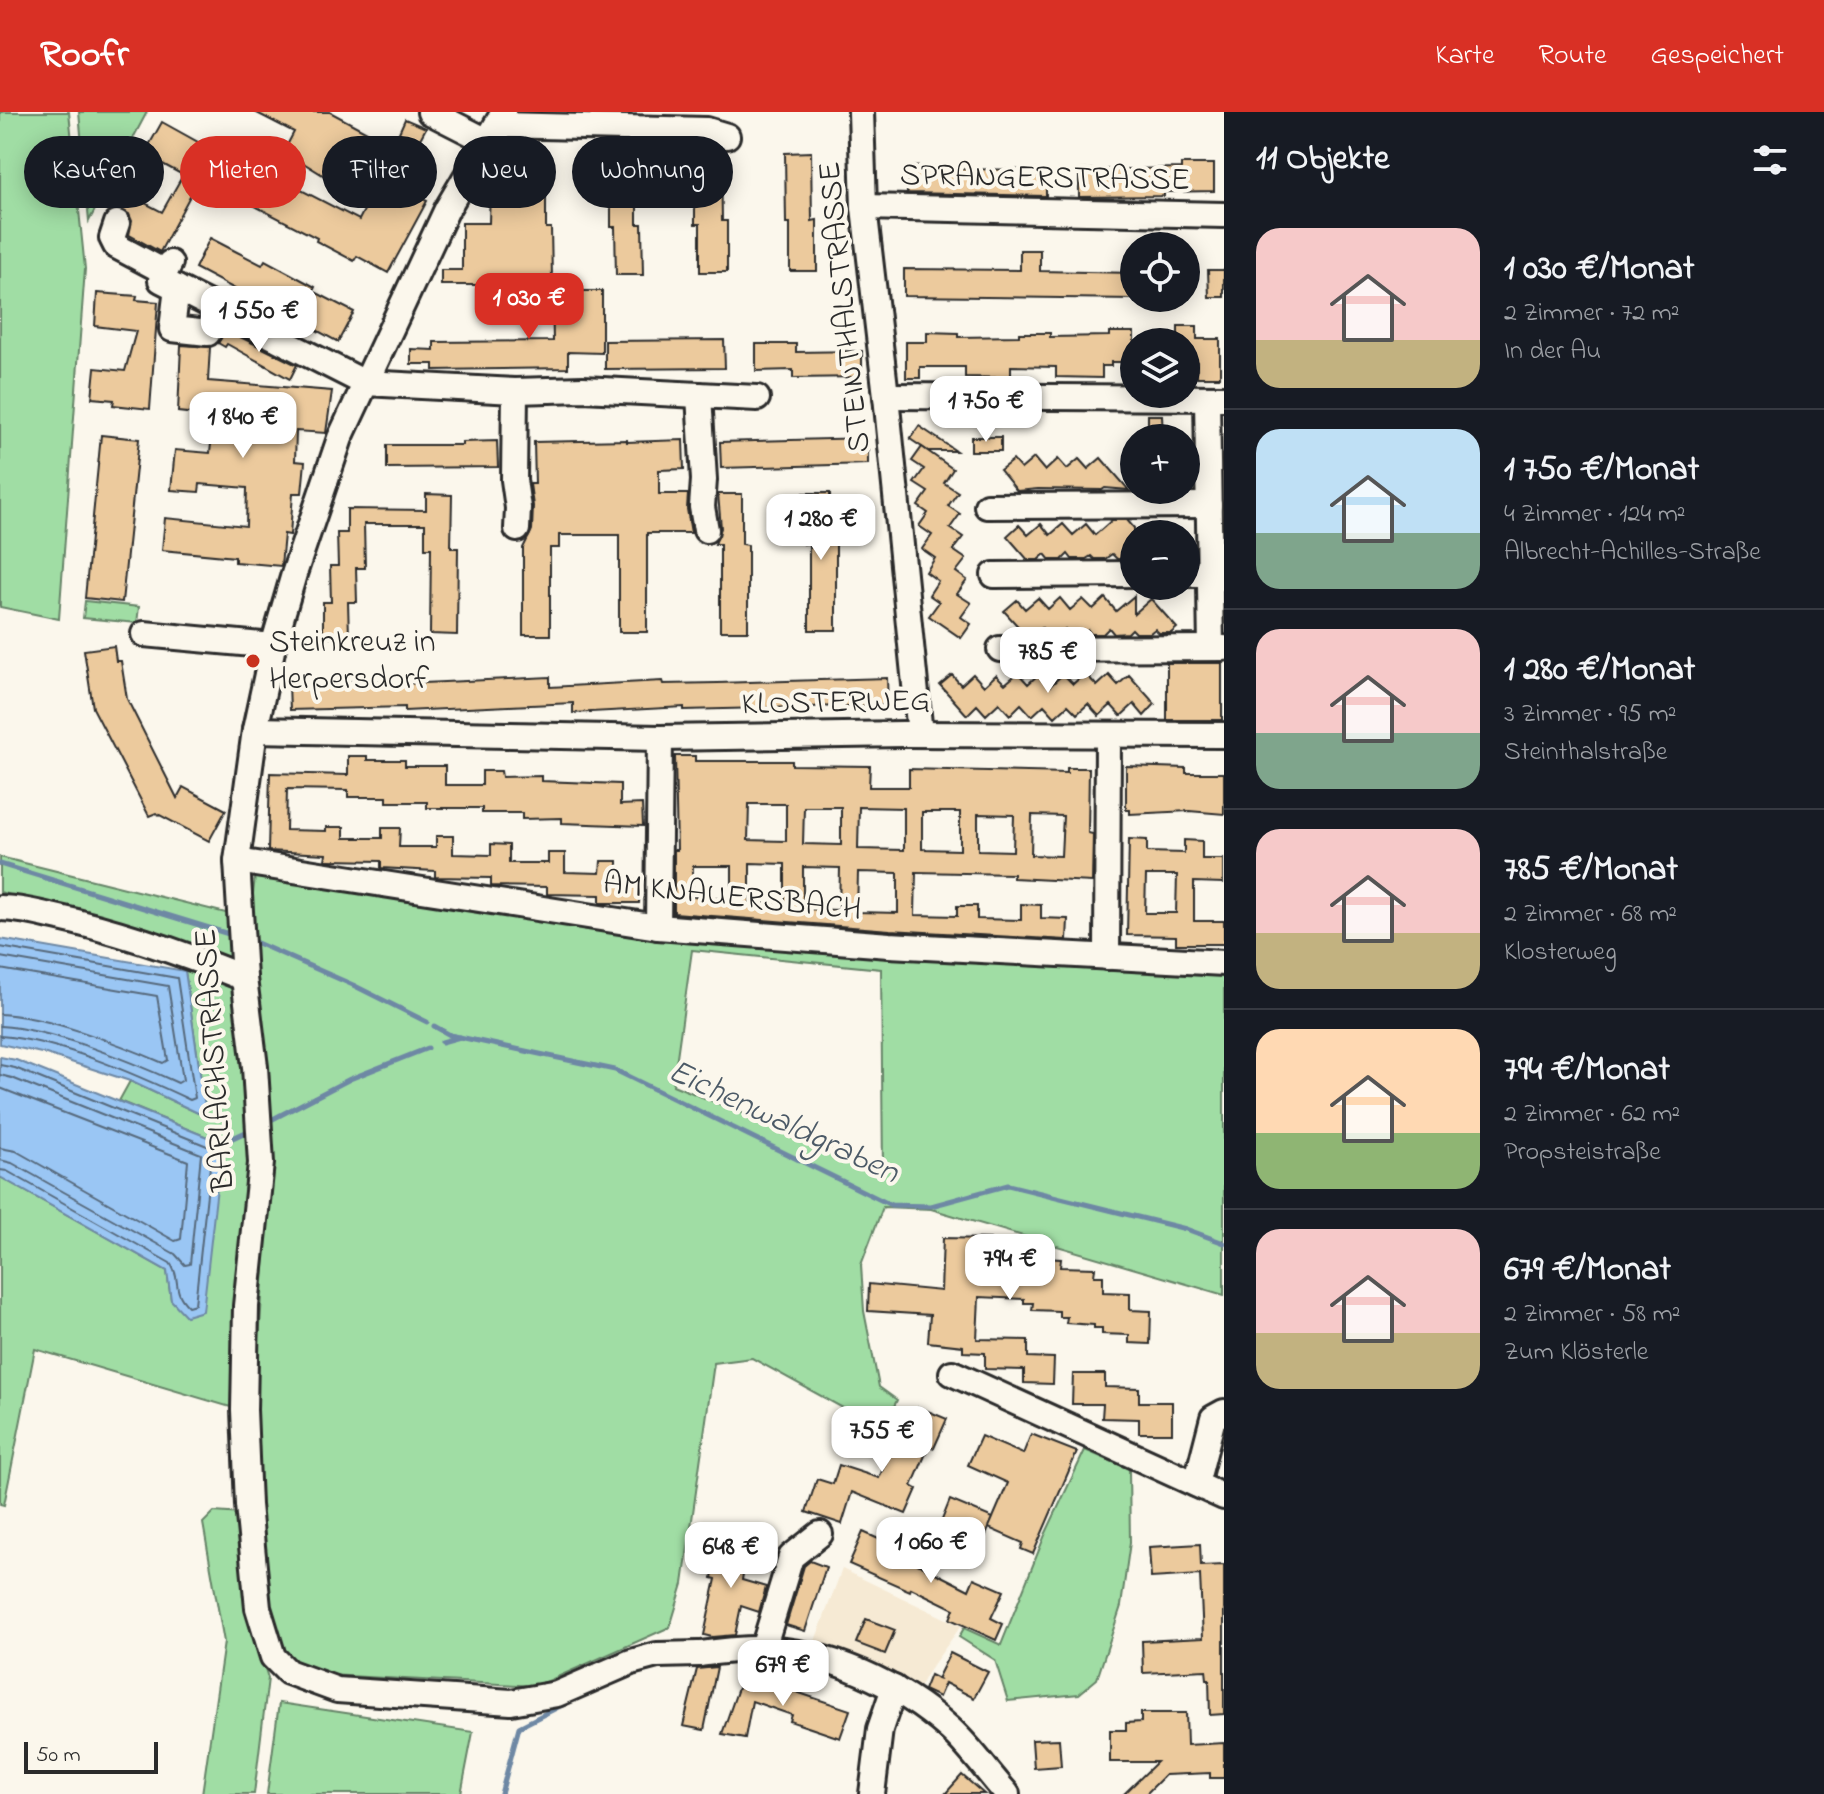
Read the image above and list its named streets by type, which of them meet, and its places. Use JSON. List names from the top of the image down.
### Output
{
  "streets": {
    "street": [
      "SPRANGERSTRASSE",
      "STEINTHALSTRASSE",
      "KLOSTERWEG",
      "AM KNAUERSBACH",
      "BARLACHSTRASSE"
    ]
  },
  "crossings": [
    ["SPRANGERSTRASSE", "STEINTHALSTRASSE"],
    ["STEINTHALSTRASSE", "KLOSTERWEG"],
    ["KLOSTERWEG", "BARLACHSTRASSE"],
    ["AM KNAUERSBACH", "BARLACHSTRASSE"]
  ],
  "water": ["Eichenwaldgraben"],
  "places": ["Steinkreuz in Herpersdorf"],
  "scale_bar": "50 m",
  "page": {
    "header": "Roofr",
    "nav": ["Karte", "Route", "Gespeichert"],
    "heading": "11 Objekte",
    "chip": [
      "Kaufen",
      "Mieten",
      "Filter",
      "Neu",
      "Wohnung"
    ],
    "list": [
      {
        "name": "1 030 €/Monat",
        "note": "2 Zimmer · 72 m² · In der Au"
      },
      {
        "name": "1 750 €/Monat",
        "note": "4 Zimmer · 124 m² · Albrecht-Achilles-Straße"
      },
      {
        "name": "1 280 €/Monat",
        "note": "3 Zimmer · 95 m² · Steinthalstraße"
      },
      {
        "name": "785 €/Monat",
        "note": "2 Zimmer · 68 m² · Klosterweg"
      },
      {
        "name": "794 €/Monat",
        "note": "2 Zimmer · 62 m² · Propsteistraße"
      },
      {
        "name": "679 €/Monat",
        "note": "2 Zimmer · 58 m² · Zum Klösterle"
      }
    ],
    "map_buttons": ["+", "−"],
    "price": [
      "1 030 €",
      "1 550 €",
      "1 750 €",
      "1 840 €",
      "1 280 €",
      "785 €",
      "794 €",
      "755 €",
      "1 060 €",
      "648 €",
      "679 €"
    ],
    "scale": "50 m"
  }
}
